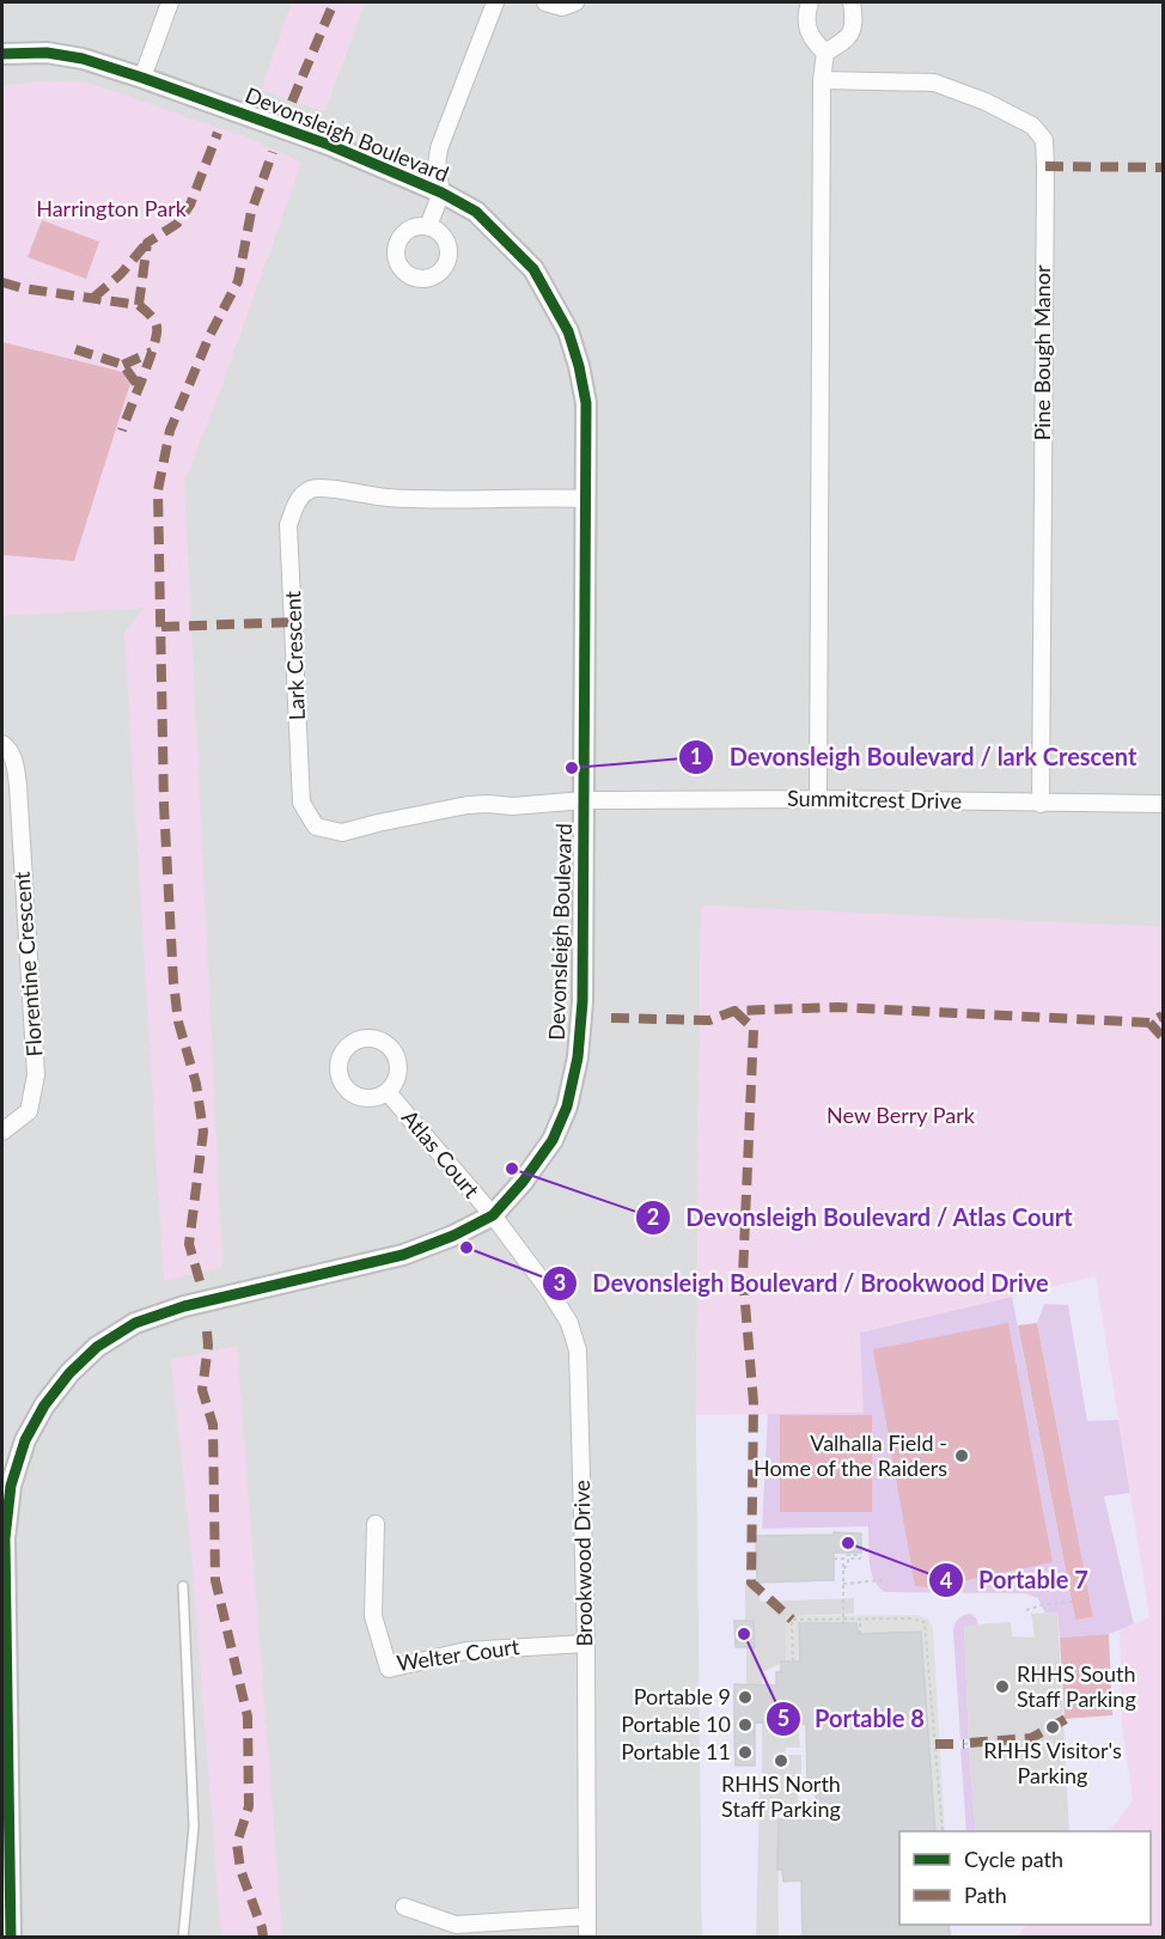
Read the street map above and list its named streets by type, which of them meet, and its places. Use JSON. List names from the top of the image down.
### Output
{
  "streets": {
    "street": [
      "Devonsleigh Boulevard",
      "Pine Bough Manor",
      "Lark Crescent",
      "Summitcrest Drive",
      "Florentine Crescent",
      "Atlas Court",
      "Brookwood Drive",
      "Welter Court"
    ]
  },
  "crossings": [
    ["Devonsleigh Boulevard", "Lark Crescent"],
    ["Devonsleigh Boulevard", "Summitcrest Drive"],
    ["Devonsleigh Boulevard", "Atlas Court"],
    ["Devonsleigh Boulevard", "Brookwood Drive"],
    ["Pine Bough Manor", "Summitcrest Drive"],
    ["Lark Crescent", "Summitcrest Drive"],
    ["Atlas Court", "Brookwood Drive"],
    ["Brookwood Drive", "Welter Court"]
  ],
  "parks": ["Harrington Park", "New Berry Park"],
  "places": [
    "Devonsleigh Boulevard / lark Crescent",
    "Devonsleigh Boulevard / Atlas Court",
    "Devonsleigh Boulevard / Brookwood Drive",
    "Valhalla Field - Home of the Raiders",
    "Portable 7",
    "Portable 8",
    "RHHS South Staff Parking",
    "Portable 9",
    "Portable 10",
    "RHHS Visitor's Parking",
    "Portable 11",
    "RHHS North Staff Parking"
  ],
  "legend": ["Cycle path", "Path"]
}
